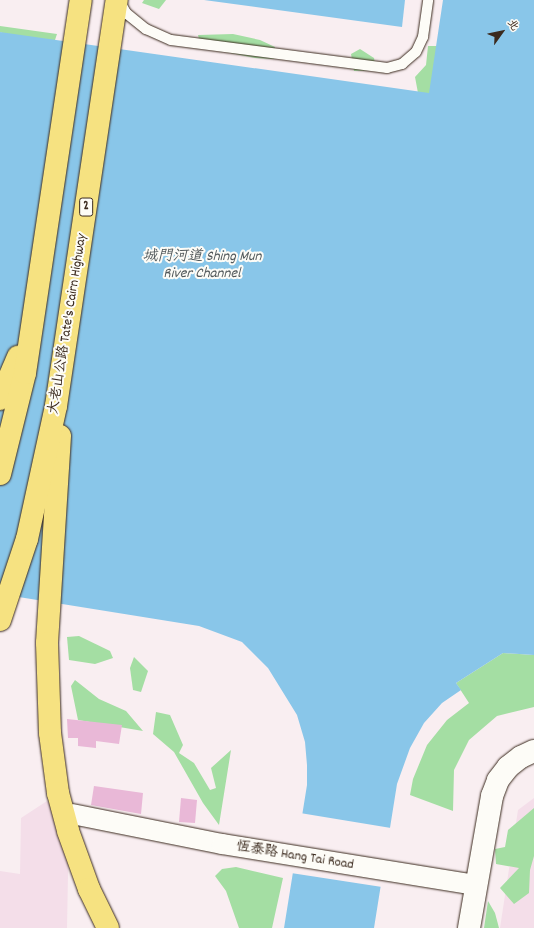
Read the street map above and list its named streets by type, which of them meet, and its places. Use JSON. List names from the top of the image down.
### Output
{
  "streets": {
    "highway": ["2", "大老山公路 Tate's Cairn Highway"],
    "street": ["恆泰路 Hang Tai Road"]
  },
  "water": ["城門河道 Shing Mun River Channel"],
  "north": "top right"
}
